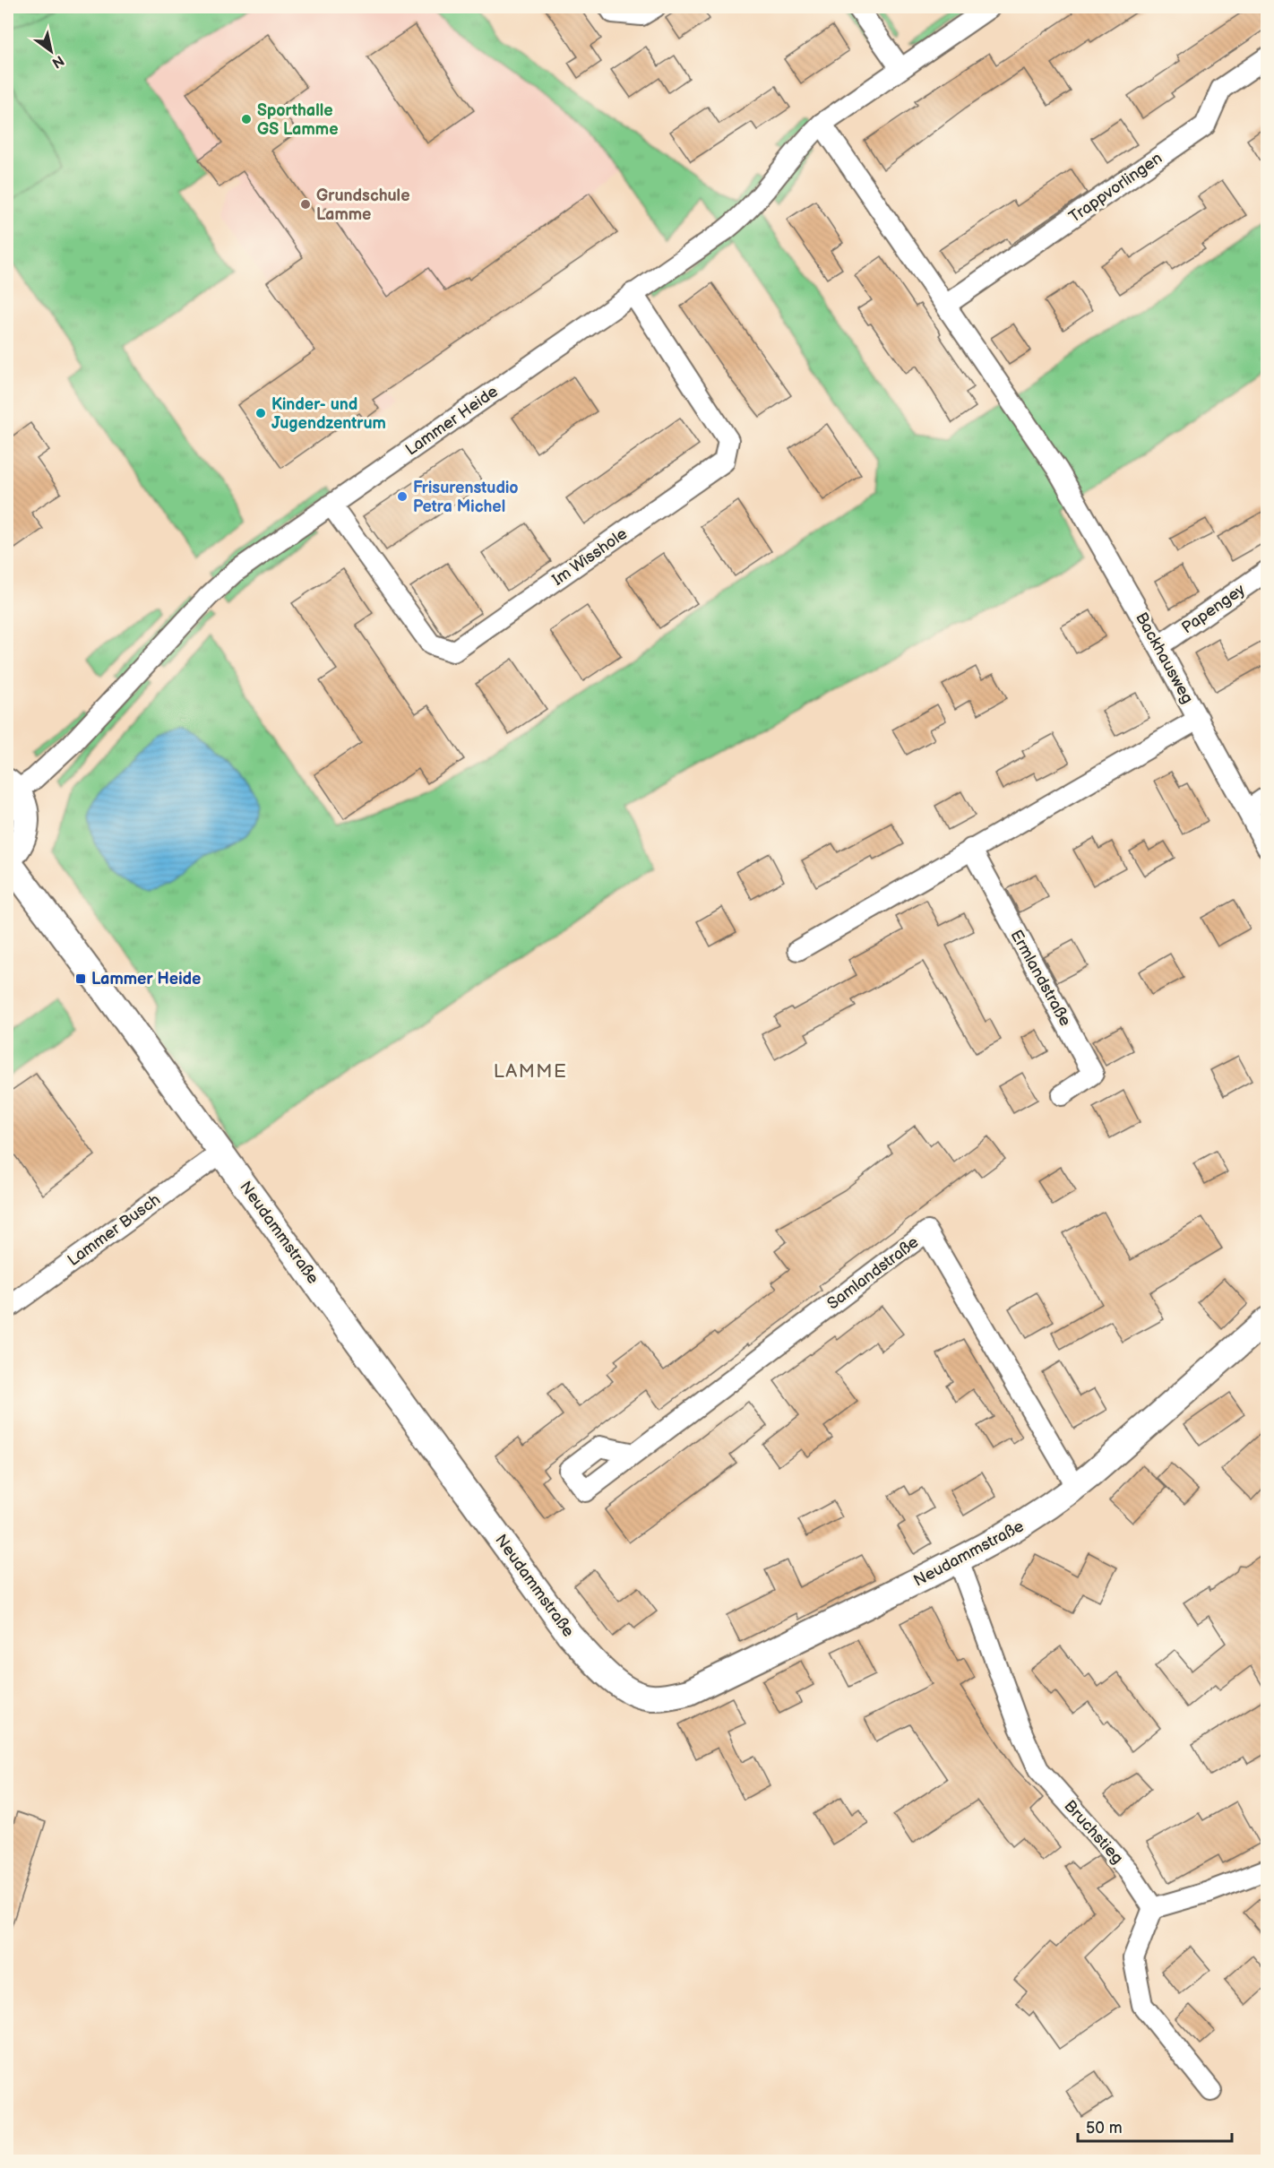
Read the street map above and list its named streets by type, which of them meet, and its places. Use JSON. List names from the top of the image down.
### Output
{
  "streets": {
    "main road": ["Neudammstraße"],
    "street": [
      "Trappvorlingen",
      "Lammer Heide",
      "Im Wisshole",
      "Papengey",
      "Backhausweg",
      "Ermlandstraße",
      "Lammer Busch",
      "Samlandstraße",
      "Bruchstieg"
    ]
  },
  "crossings": [
    ["Trappvorlingen", "Backhausweg"],
    ["Lammer Heide", "Im Wisshole"],
    ["Lammer Heide", "Neudammstraße"],
    ["Papengey", "Backhausweg"],
    ["Lammer Busch", "Neudammstraße"],
    ["Neudammstraße", "Samlandstraße"],
    ["Neudammstraße", "Bruchstieg"]
  ],
  "districts": ["LAMME"],
  "places": {
    "other": [
      "Sporthalle GS Lamme",
      "Grundschule Lamme",
      "Kinder- und Jugendzentrum",
      "Frisurenstudio Petra Michel"
    ],
    "transit": ["Lammer Heide"]
  },
  "scale_bar": "50 m",
  "north": "bottom right"
}
